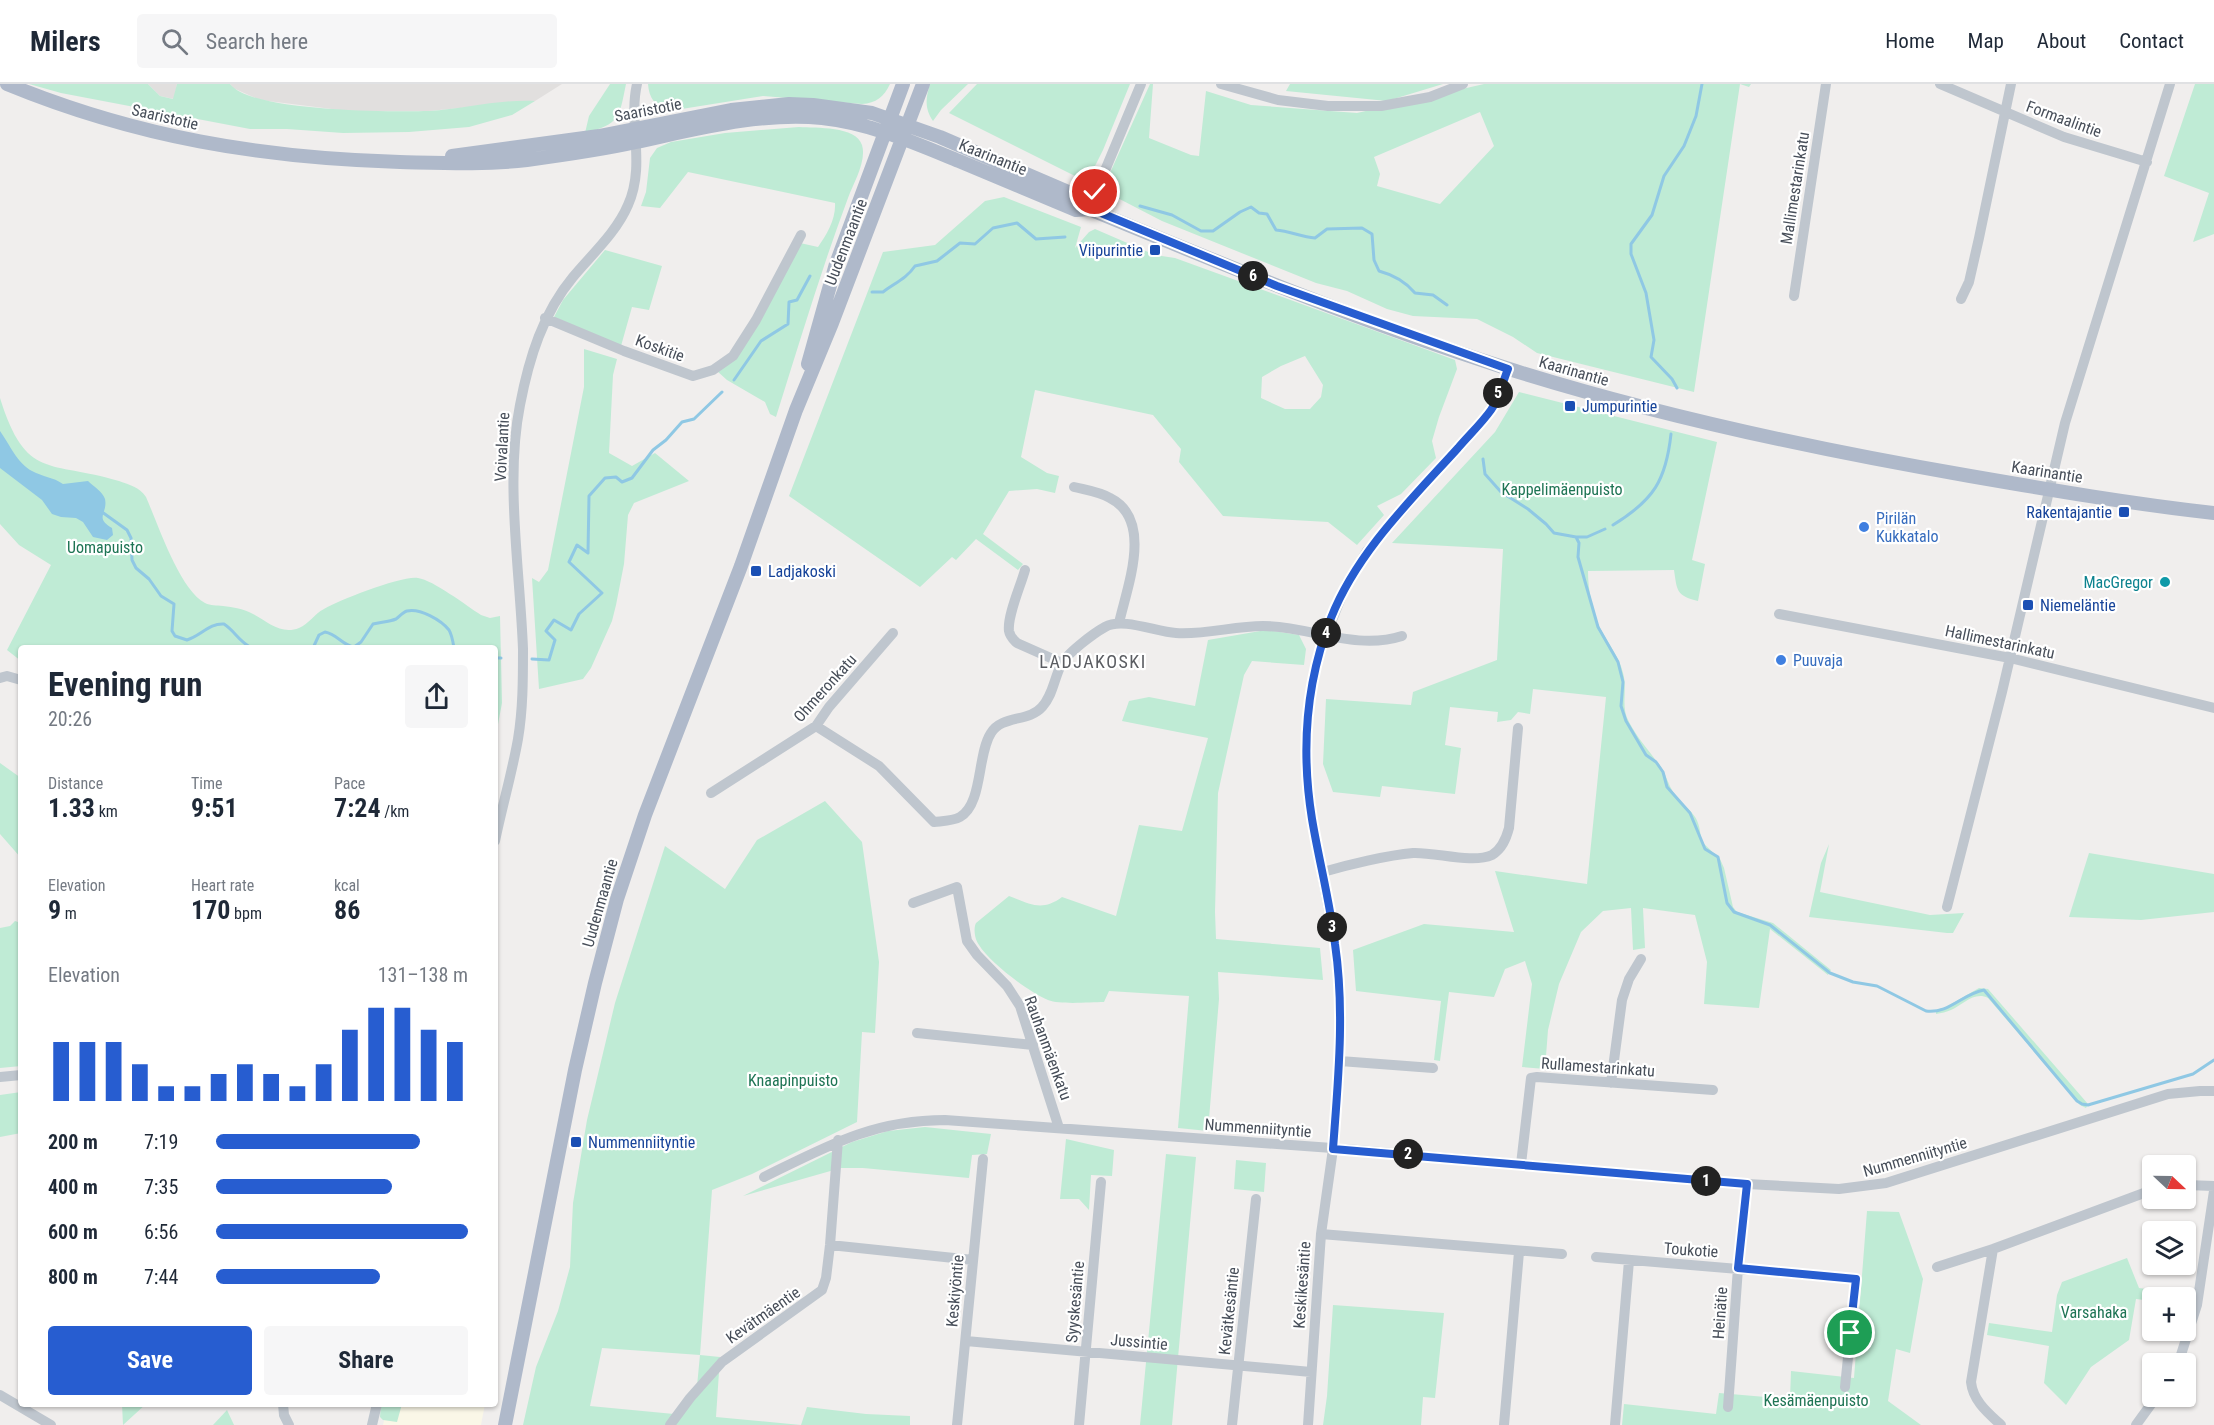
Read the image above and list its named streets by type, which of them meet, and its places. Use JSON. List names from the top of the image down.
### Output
{
  "streets": {
    "main road": ["Saaristotie", "Kaarinantie", "Uudenmaantie"],
    "street": [
      "Formaalintie",
      "Mallimestarinkatu",
      "Koskitie",
      "Voivalantie",
      "Hallimestarinkatu",
      "Ohmeronkatu",
      "Rauhanmäenkatu",
      "Rullamestarinkatu",
      "Nummenniityntie",
      "Toukotie",
      "Keskikesäntie",
      "Keskiyöntie",
      "Syyskesäntie",
      "Kevätkesäntie",
      "Heinätie",
      "Kevätmäentie",
      "Jussintie"
    ]
  },
  "crossings": [
    ["Saaristotie", "Kaarinantie"],
    ["Saaristotie", "Uudenmaantie"],
    ["Saaristotie", "Voivalantie"],
    ["Kaarinantie", "Uudenmaantie"],
    ["Koskitie", "Voivalantie"],
    ["Rauhanmäenkatu", "Nummenniityntie"],
    ["Rullamestarinkatu", "Nummenniityntie"],
    ["Nummenniityntie", "Keskikesäntie"],
    ["Nummenniityntie", "Heinätie"],
    ["Nummenniityntie", "Kevätmäentie"],
    ["Toukotie", "Heinätie"],
    ["Keskikesäntie", "Jussintie"],
    ["Keskiyöntie", "Jussintie"],
    ["Syyskesäntie", "Jussintie"],
    ["Kevätkesäntie", "Jussintie"]
  ],
  "districts": ["LADJAKOSKI"],
  "parks": [
    "Kappelimäenpuisto",
    "Uomapuisto",
    "Knaapinpuisto",
    "Varsahaka",
    "Kesämäenpuisto"
  ],
  "places": {
    "transit": [
      "Viipurintie",
      "Jumpurintie",
      "Rakentajantie",
      "Ladjakoski",
      "Niemeläntie",
      "Nummenniityntie"
    ],
    "other": ["Pirilän Kukkatalo", "MacGregor", "Puuvaja"]
  },
  "north": "right",
  "page": {
    "header": "Milers",
    "search": "Search here",
    "nav": [
      "Home",
      "Map",
      "About",
      "Contact"
    ],
    "pins": [
      "6",
      "5",
      "4",
      "3",
      "2",
      "1"
    ],
    "heading": ["Evening run", "20:26"],
    "stats": [
      ["Distance", "1.33 km"],
      ["Time", "9:51"],
      ["Pace", "7:24 /km"],
      ["Elevation", "9 m"],
      ["Heart rate", "170 bpm"],
      ["kcal", "86"]
    ],
    "chart": ["Elevation", "131–138 m"],
    "list": [
      {
        "name": "200 m",
        "note": "7:19"
      },
      {
        "name": "400 m",
        "note": "7:35"
      },
      {
        "name": "600 m",
        "note": "6:56"
      },
      {
        "name": "800 m",
        "note": "7:44"
      }
    ],
    "map_buttons": ["+", "−"],
    "buttons": ["Save", "Share"]
  }
}
